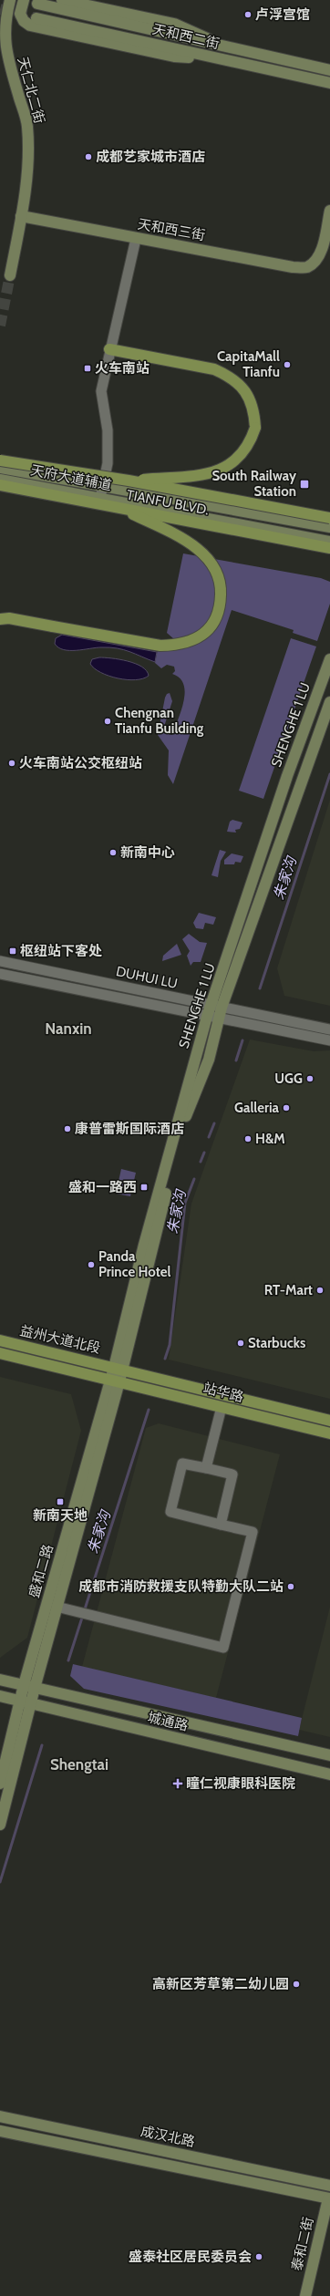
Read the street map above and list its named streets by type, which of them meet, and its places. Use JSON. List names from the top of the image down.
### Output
{
  "streets": {
    "main road": [
      "天和西二街",
      "天仁北二街",
      "天和西三街",
      "天府大道辅道",
      "TIANFU BLVD.",
      "SHENGHE 1 LU",
      "益州大道北段",
      "站华路",
      "盛和二路",
      "城通路",
      "成汉北路",
      "泰和二街"
    ],
    "street": ["DUHUI LU"]
  },
  "crossings": [
    ["天仁北二街", "天和西三街"],
    ["SHENGHE 1 LU", "DUHUI LU"],
    ["SHENGHE 1 LU", "益州大道北段"],
    ["SHENGHE 1 LU", "站华路"],
    ["益州大道北段", "站华路"],
    ["益州大道北段", "盛和二路"],
    ["站华路", "盛和二路"],
    ["盛和二路", "城通路"],
    ["成汉北路", "泰和二街"]
  ],
  "districts": ["Nanxin", "Shengtai"],
  "water": ["朱家沟"],
  "places": {
    "other": [
      "卢浮宫馆",
      "成都艺家城市酒店",
      "CapitaMall Tianfu",
      "Chengnan Tianfu Building",
      "火车南站公交枢纽站",
      "新南中心",
      "UGG",
      "Galleria",
      "康普雷斯国际酒店",
      "H&M",
      "Panda Prince Hotel",
      "RT-Mart",
      "Starbucks",
      "成都市消防救援支队特勤大队二站",
      "高新区芳草第二幼儿园",
      "盛泰社区居民委员会"
    ],
    "transit": [
      "火车南站",
      "South Railway Station",
      "枢纽站下客处",
      "盛和一路西",
      "新南天地"
    ],
    "health": ["瞳仁视康眼科医院"]
  }
}
